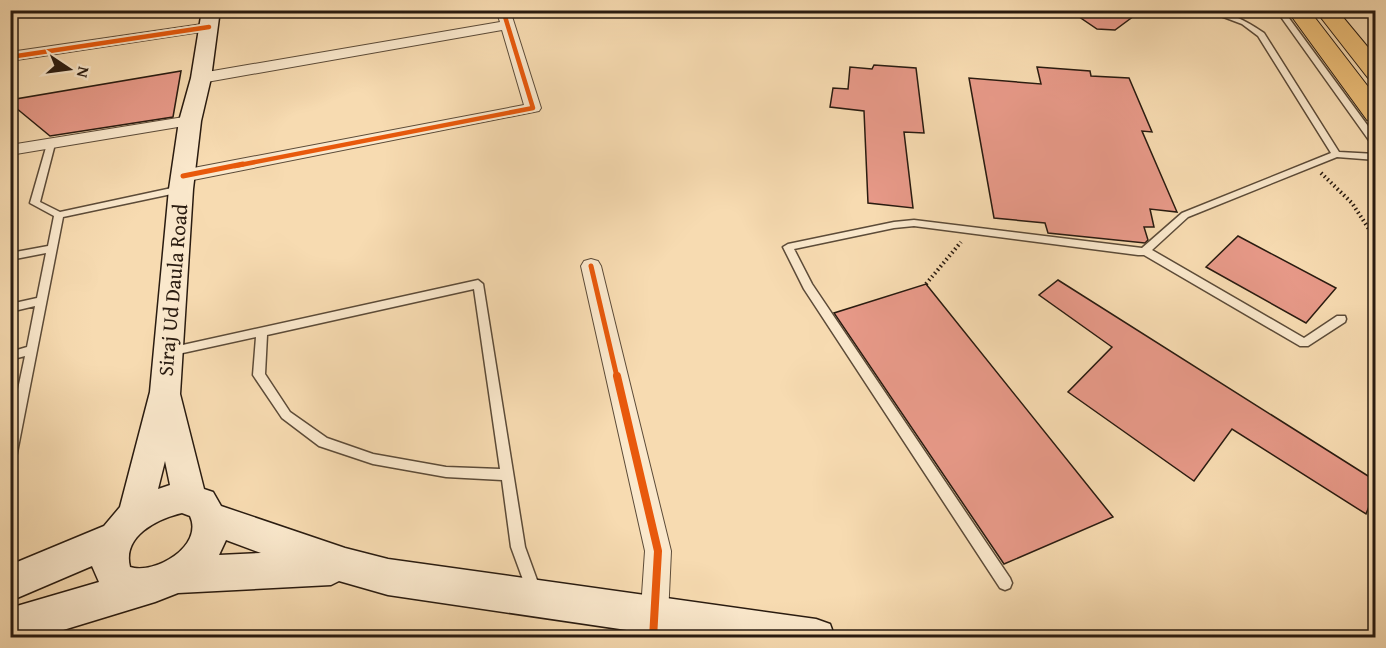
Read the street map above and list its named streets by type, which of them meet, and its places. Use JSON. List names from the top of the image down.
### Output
{
  "streets": {
    "main road": ["Siraj Ud Daula Road"]
  },
  "north": "right"
}
